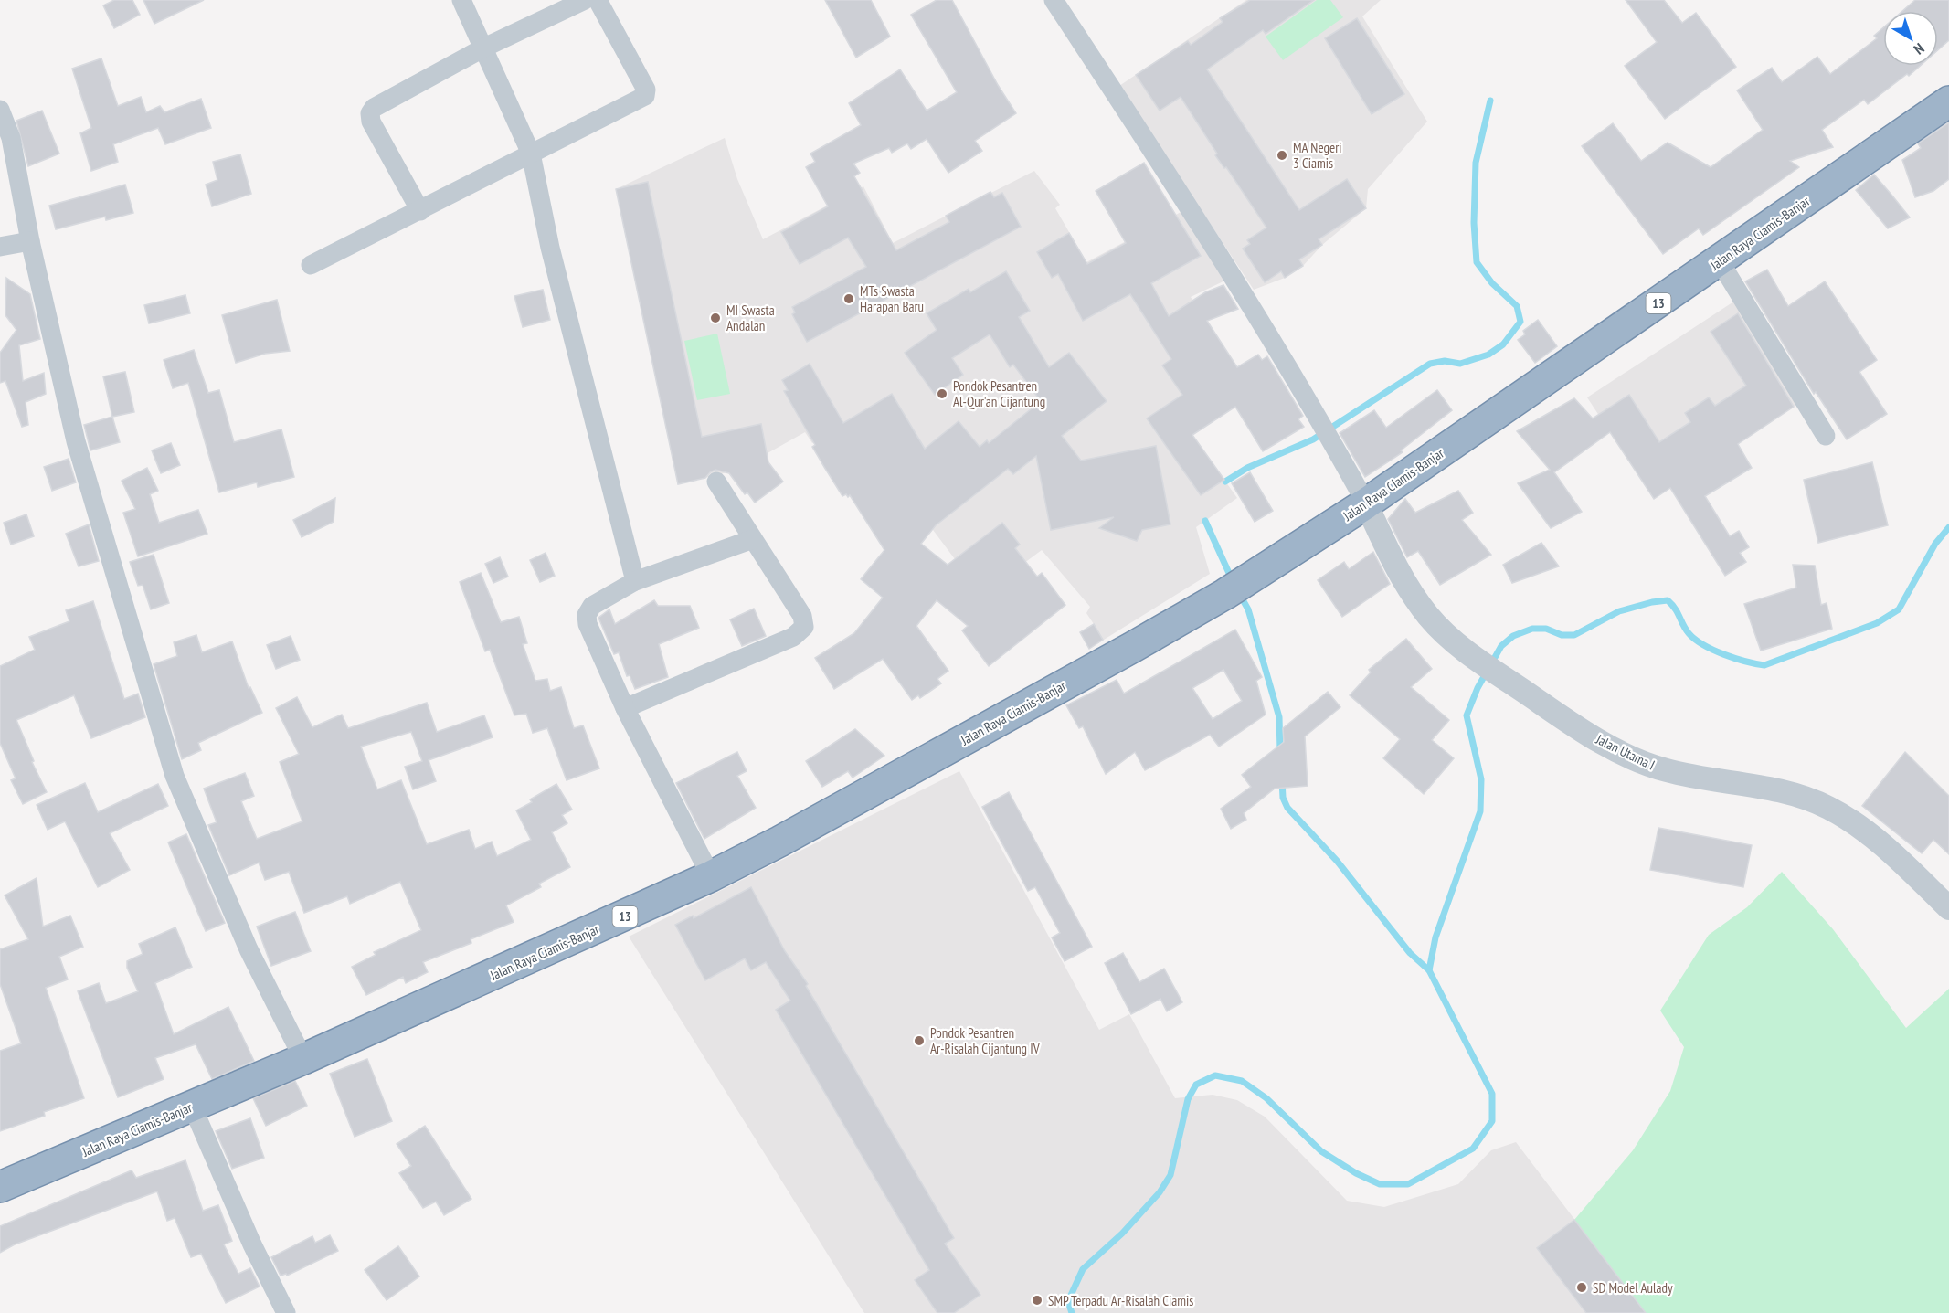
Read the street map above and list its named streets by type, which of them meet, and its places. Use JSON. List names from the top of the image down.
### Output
{
  "streets": {
    "highway": ["Jalan Raya Ciamis-Banjar", "13"],
    "street": ["Jalan Utama I"]
  },
  "crossings": [
    ["Jalan Raya Ciamis-Banjar", "Jalan Utama I"]
  ],
  "places": [
    "MA Negeri 3 Ciamis",
    "MTs Swasta Harapan Baru",
    "MI Swasta Andalan",
    "Pondok Pesantren Al-Qur'an Cijantung",
    "Pondok Pesantren Ar-Risalah Cijantung IV",
    "SD Model Aulady",
    "SMP Terpadu Ar-Risalah Ciamis"
  ],
  "north": "bottom right"
}
